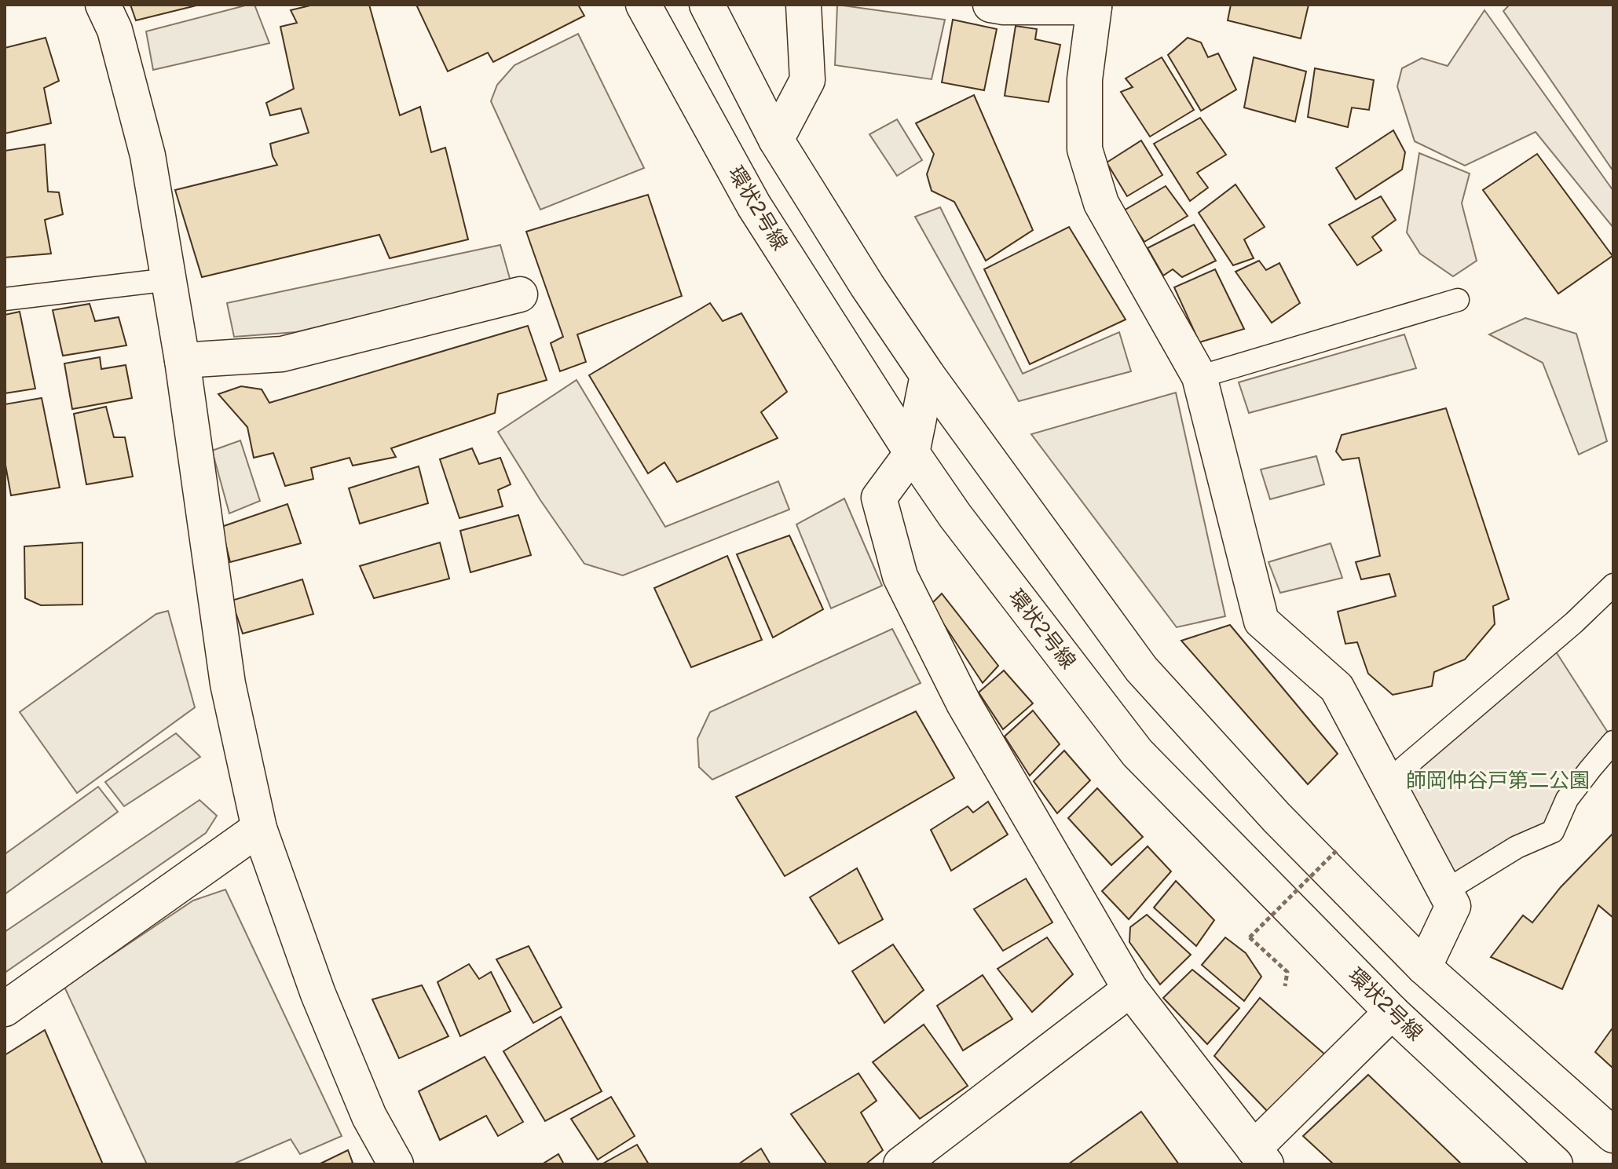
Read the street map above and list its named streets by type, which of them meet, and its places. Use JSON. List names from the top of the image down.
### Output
{
  "streets": {
    "street": ["環状2号線"]
  },
  "parks": ["師岡仲谷戸第二公園"]
}
